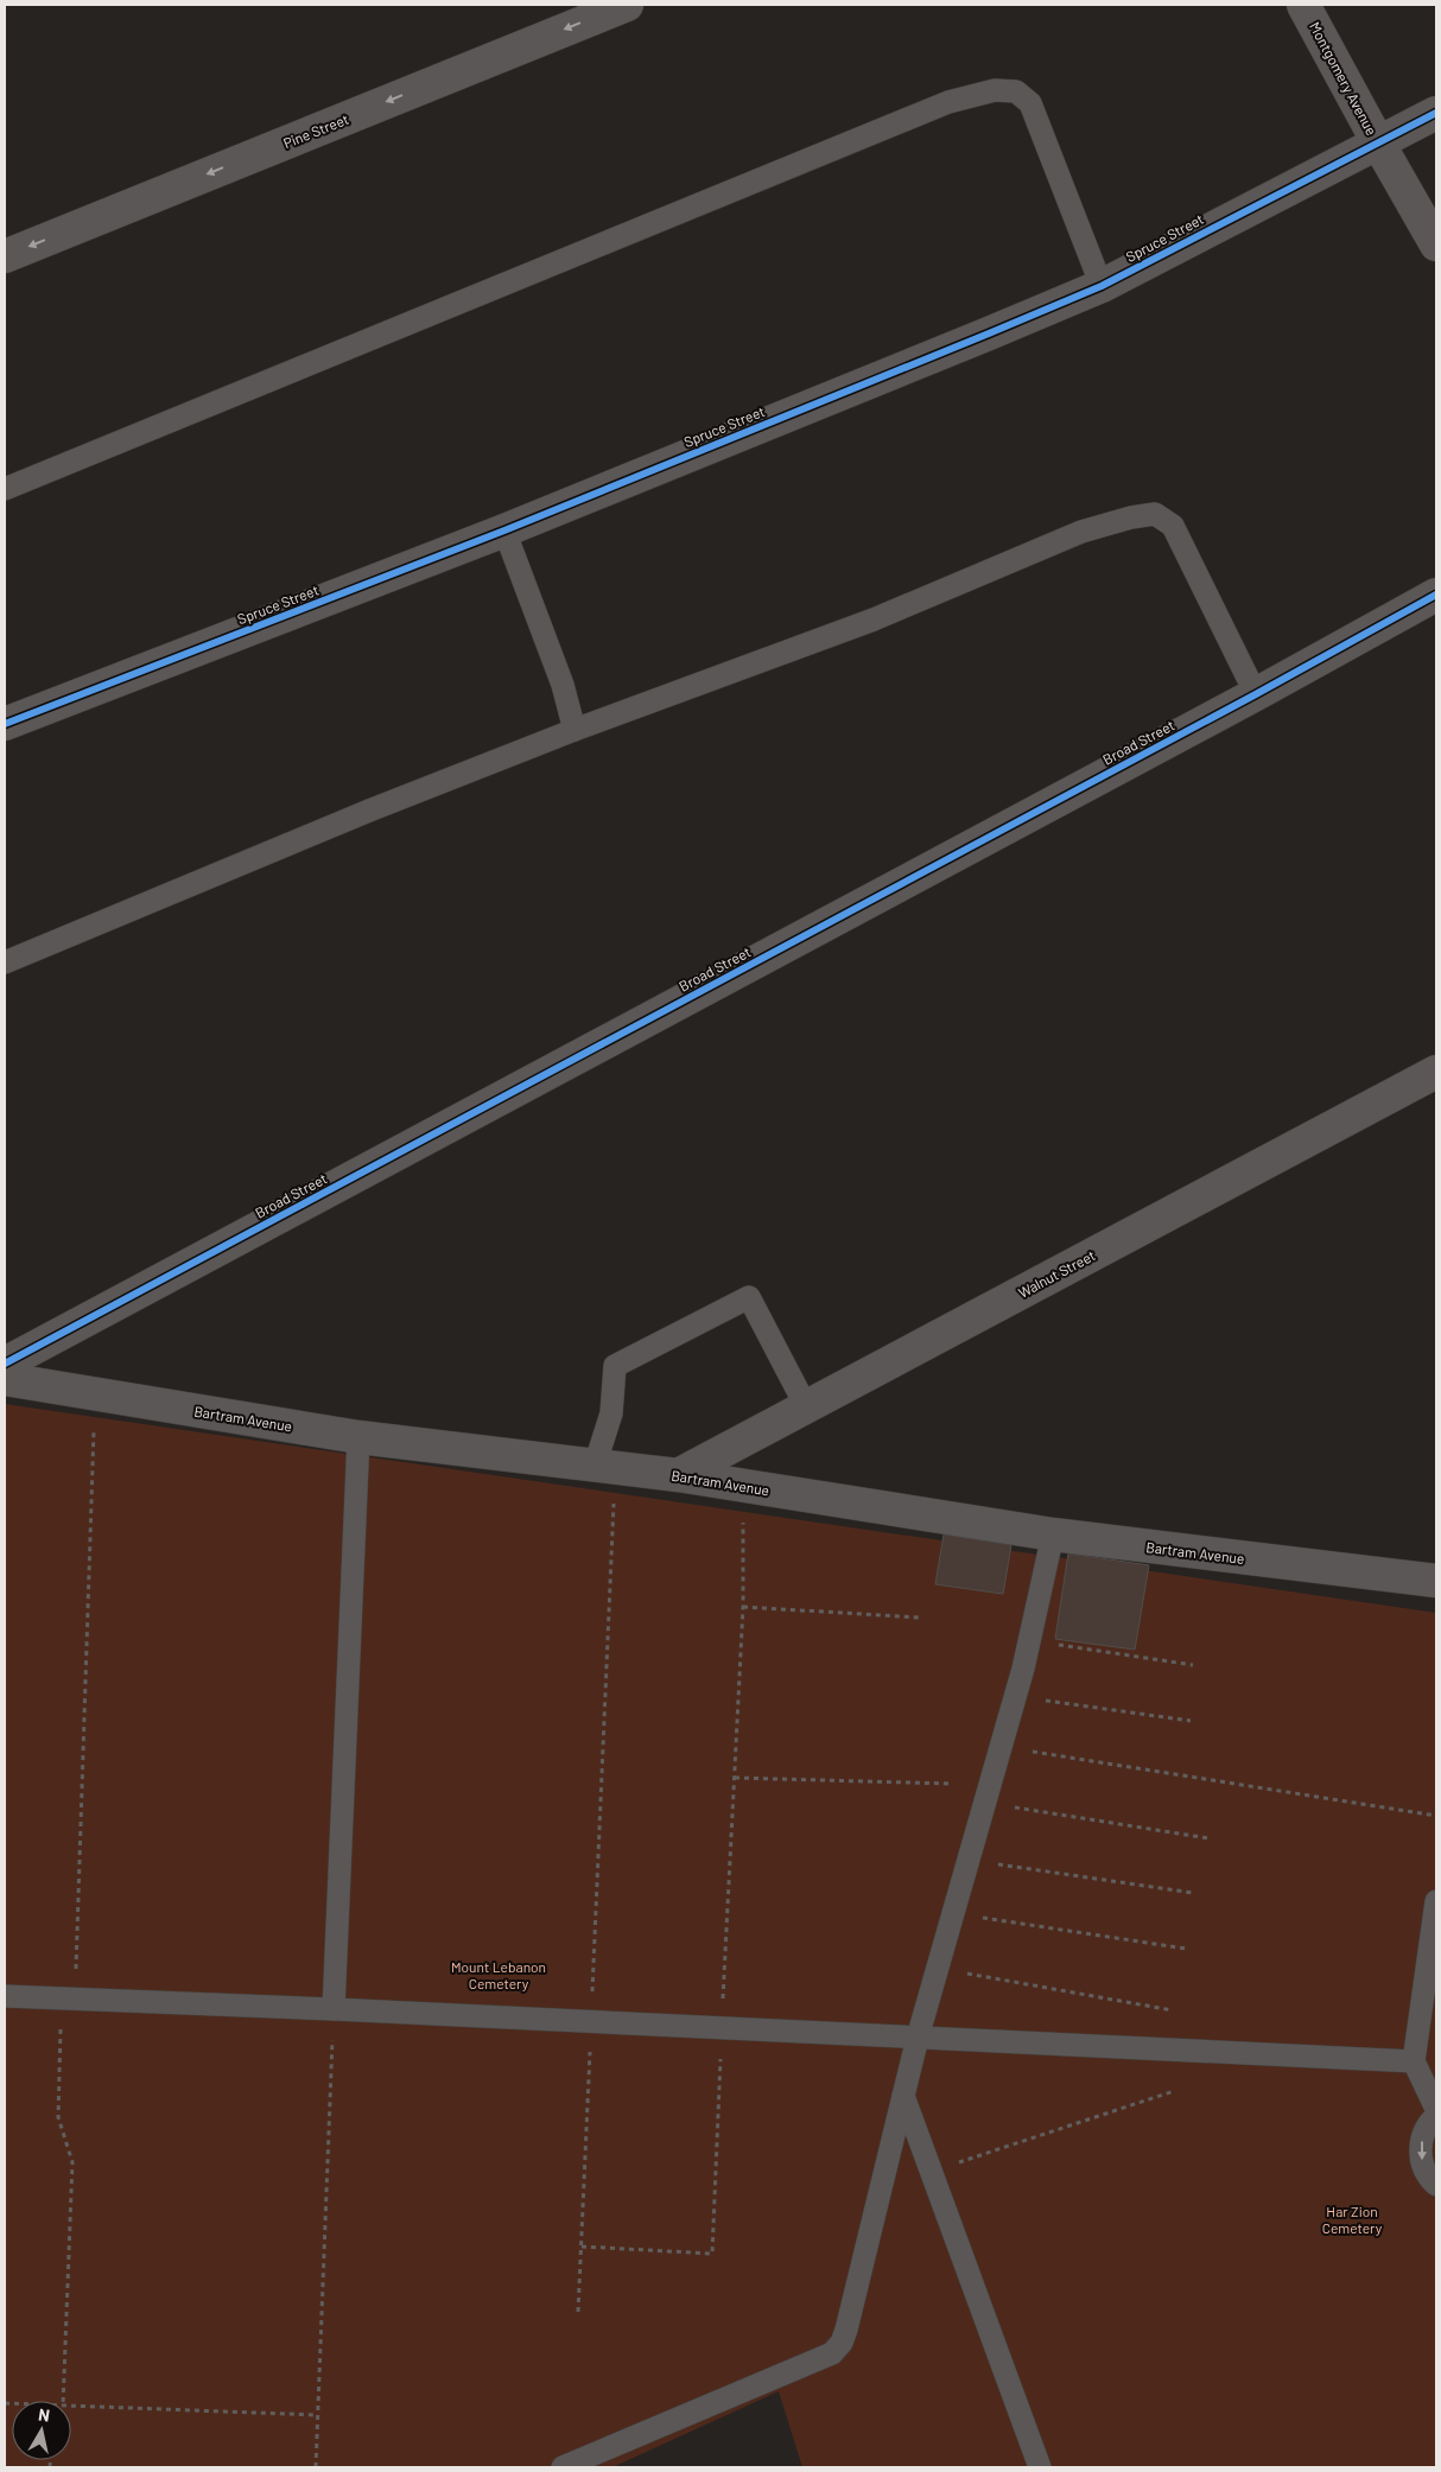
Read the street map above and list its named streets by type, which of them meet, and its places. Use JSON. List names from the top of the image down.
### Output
{
  "streets": {
    "street": [
      "Montgomery Avenue",
      "Pine Street",
      "Spruce Street",
      "Broad Street",
      "Walnut Street",
      "Bartram Avenue"
    ]
  },
  "crossings": [
    ["Montgomery Avenue", "Spruce Street"],
    ["Walnut Street", "Bartram Avenue"]
  ],
  "one_way": ["Pine Street"],
  "parks": ["Mount Lebanon Cemetery", "Har Zion Cemetery"],
  "north": "top"
}
